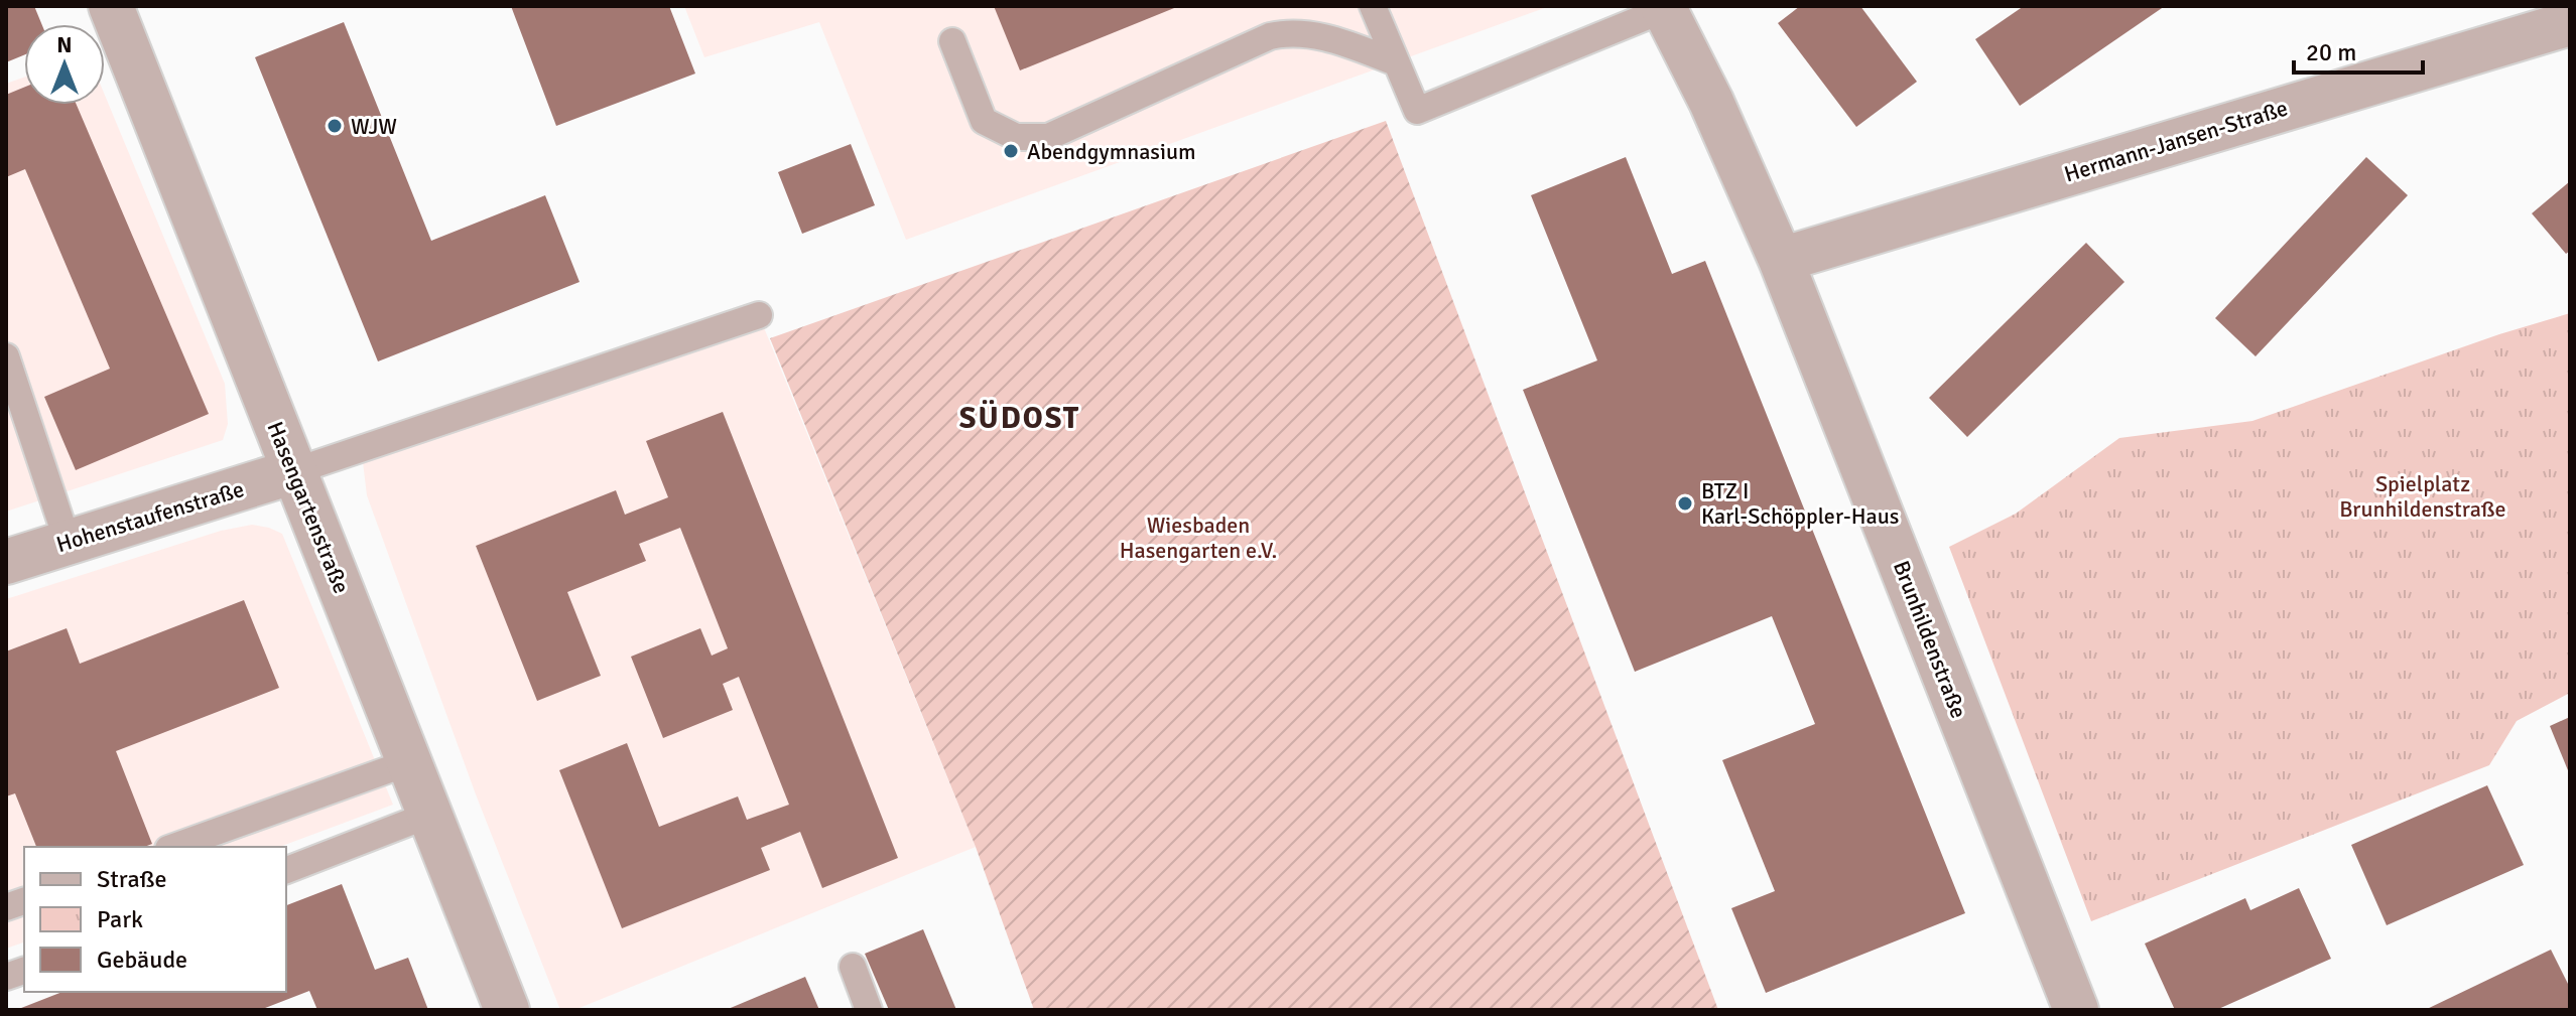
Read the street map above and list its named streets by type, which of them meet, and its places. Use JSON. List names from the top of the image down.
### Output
{
  "streets": {
    "street": [
      "Hermann-Jansen-Straße",
      "Hasengartenstraße",
      "Hohenstaufenstraße",
      "Brunhildenstraße"
    ]
  },
  "crossings": [
    ["Hermann-Jansen-Straße", "Brunhildenstraße"],
    ["Hasengartenstraße", "Hohenstaufenstraße"]
  ],
  "districts": ["SÜDOST"],
  "parks": ["Spielplatz Brunhildenstraße", "Wiesbaden Hasengarten e.V."],
  "places": ["WJW", "Abendgymnasium", "BTZ I Karl-Schöppler-Haus"],
  "legend": ["Straße", "Park", "Gebäude"],
  "scale_bar": "20 m",
  "north": "top"
}
